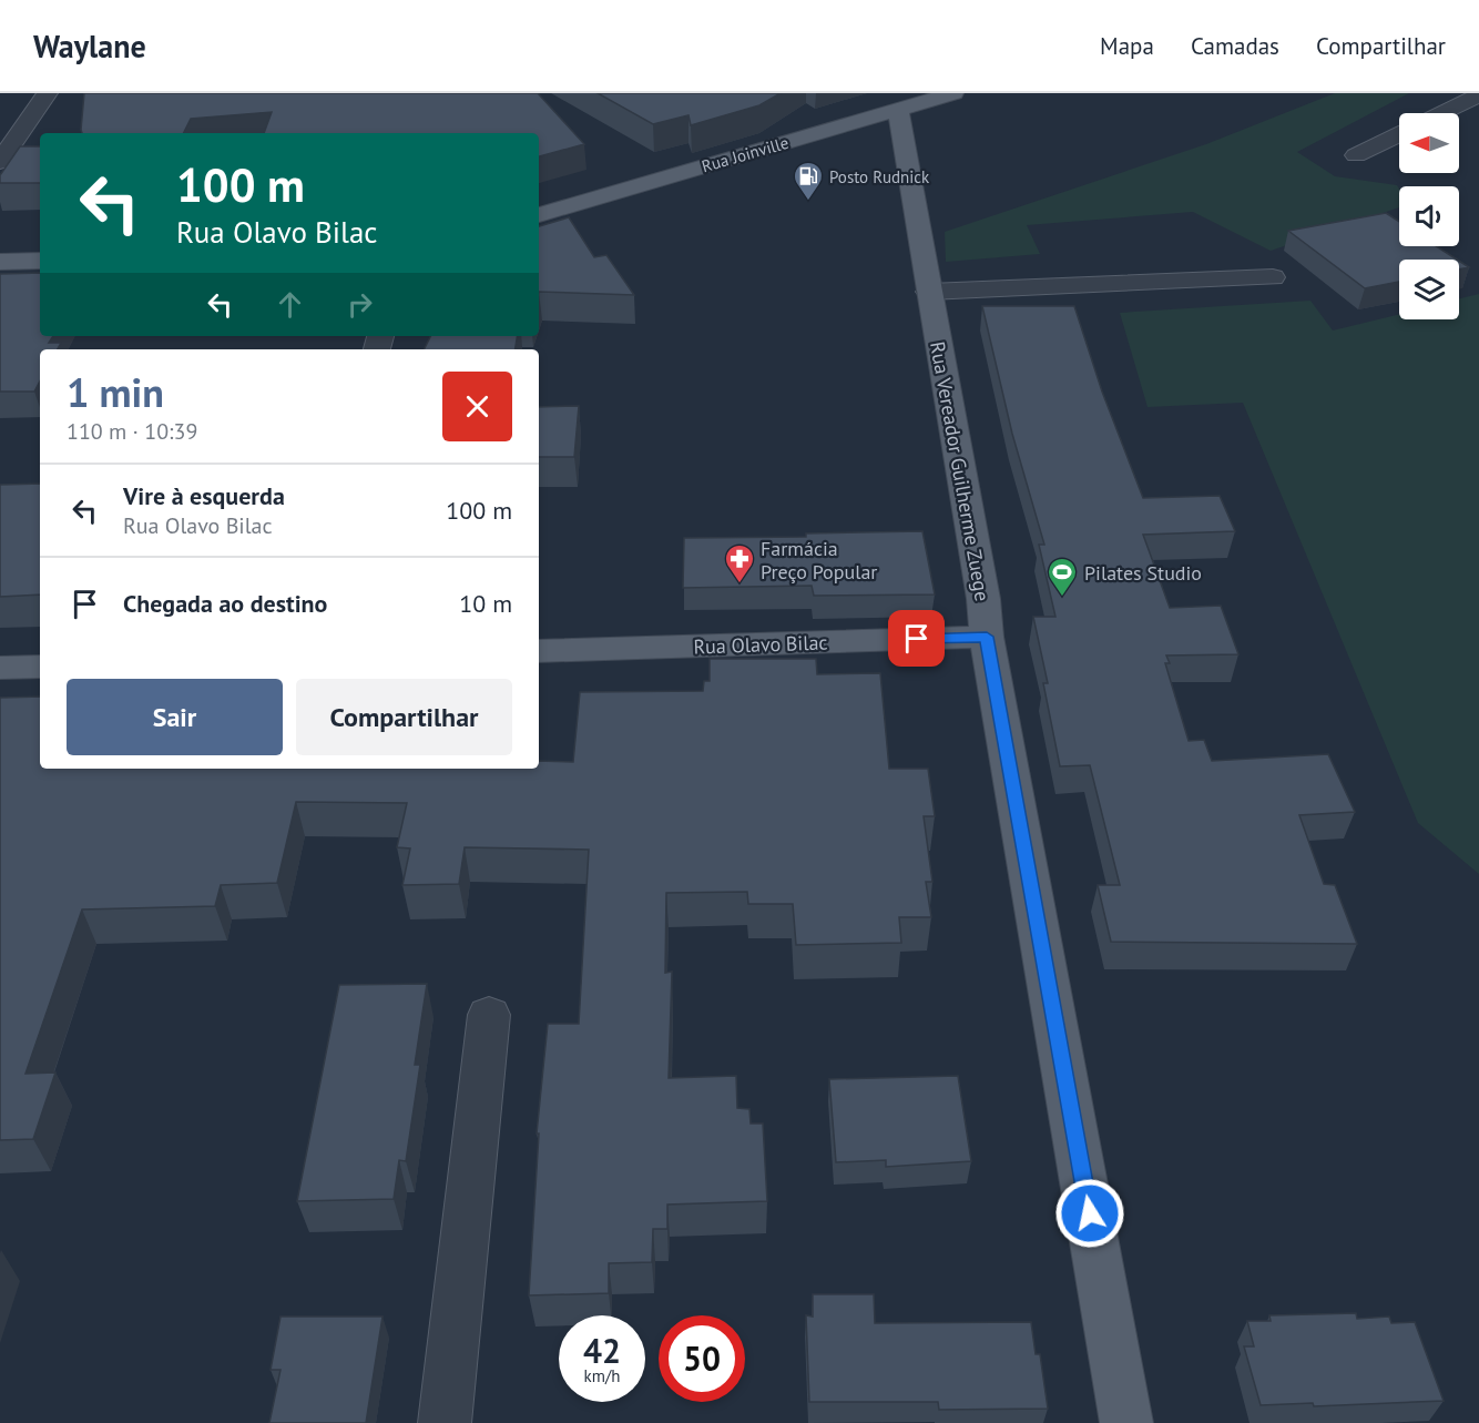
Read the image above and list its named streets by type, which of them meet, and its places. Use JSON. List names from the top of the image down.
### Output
{
  "streets": {
    "main road": ["Rua Joinville", "Rua Vereador Guilherme Zuege", "Rua Olavo Bilac"]
  },
  "crossings": [
    ["Rua Joinville", "Rua Vereador Guilherme Zuege"],
    ["Rua Vereador Guilherme Zuege", "Rua Olavo Bilac"]
  ],
  "places": {
    "fuel station": ["Posto Rudnick"],
    "pharmacy": ["Farmácia Preço Popular"],
    "sports": ["Pilates Studio"]
  },
  "north": "left",
  "page": {
    "header": "Waylane",
    "nav": ["Mapa", "Camadas", "Compartilhar"],
    "turn": ["100 m", "Rua Olavo Bilac"],
    "heading": ["1 min", "110 m · 10:39"],
    "list": [
      {
        "name": "Vire à esquerda",
        "note": "Rua Olavo Bilac",
        "value": "100 m"
      },
      {
        "name": "Chegada ao destino",
        "value": "10 m"
      }
    ],
    "buttons": ["Sair", "Compartilhar"],
    "speed": "42 km/h",
    "limit": "50"
  }
}
